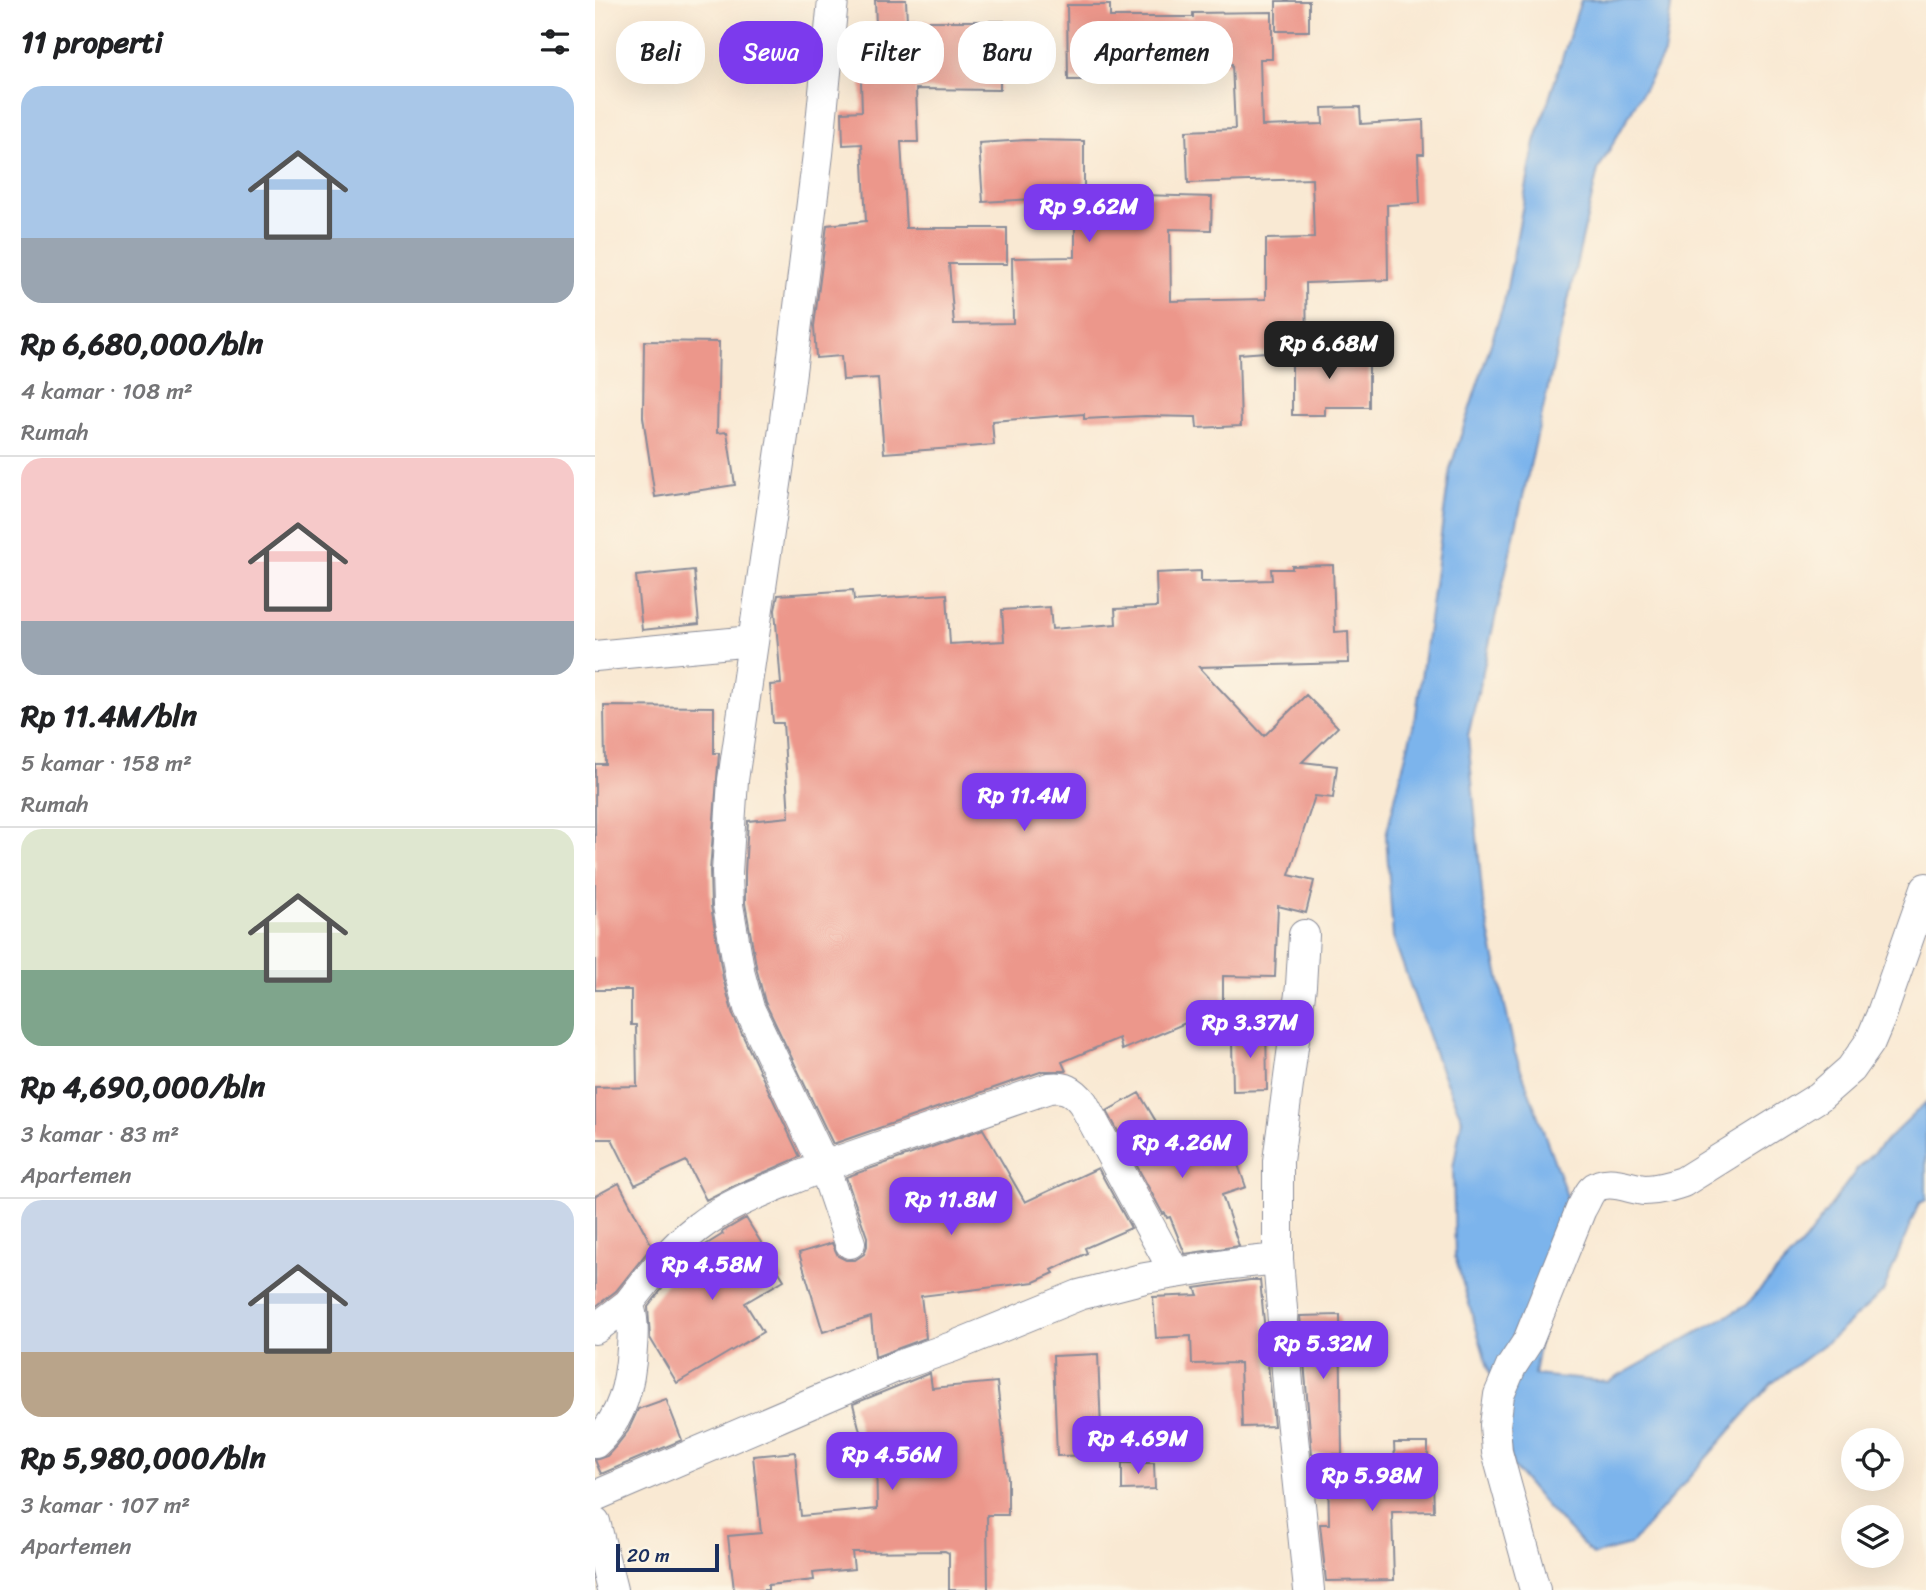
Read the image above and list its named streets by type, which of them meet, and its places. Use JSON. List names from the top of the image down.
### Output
{
  "scale_bar": "20 m",
  "page": {
    "heading": "11 properti",
    "chip": [
      "Beli",
      "Sewa",
      "Filter",
      "Baru",
      "Apartemen"
    ],
    "list": [
      {
        "name": "Rp 6,680,000/bln",
        "note": "4 kamar · 108 m² · Rumah"
      },
      {
        "name": "Rp 11.4M/bln",
        "note": "5 kamar · 158 m² · Rumah"
      },
      {
        "name": "Rp 4,690,000/bln",
        "note": "3 kamar · 83 m² · Apartemen"
      },
      {
        "name": "Rp 5,980,000/bln",
        "note": "3 kamar · 107 m² · Apartemen"
      }
    ],
    "price": [
      "Rp 9.62M",
      "Rp 6.68M",
      "Rp 11.4M",
      "Rp 3.37M",
      "Rp 4.26M",
      "Rp 11.8M",
      "Rp 4.58M",
      "Rp 5.32M",
      "Rp 4.69M",
      "Rp 4.56M",
      "Rp 5.98M"
    ],
    "scale": "20 m"
  }
}
